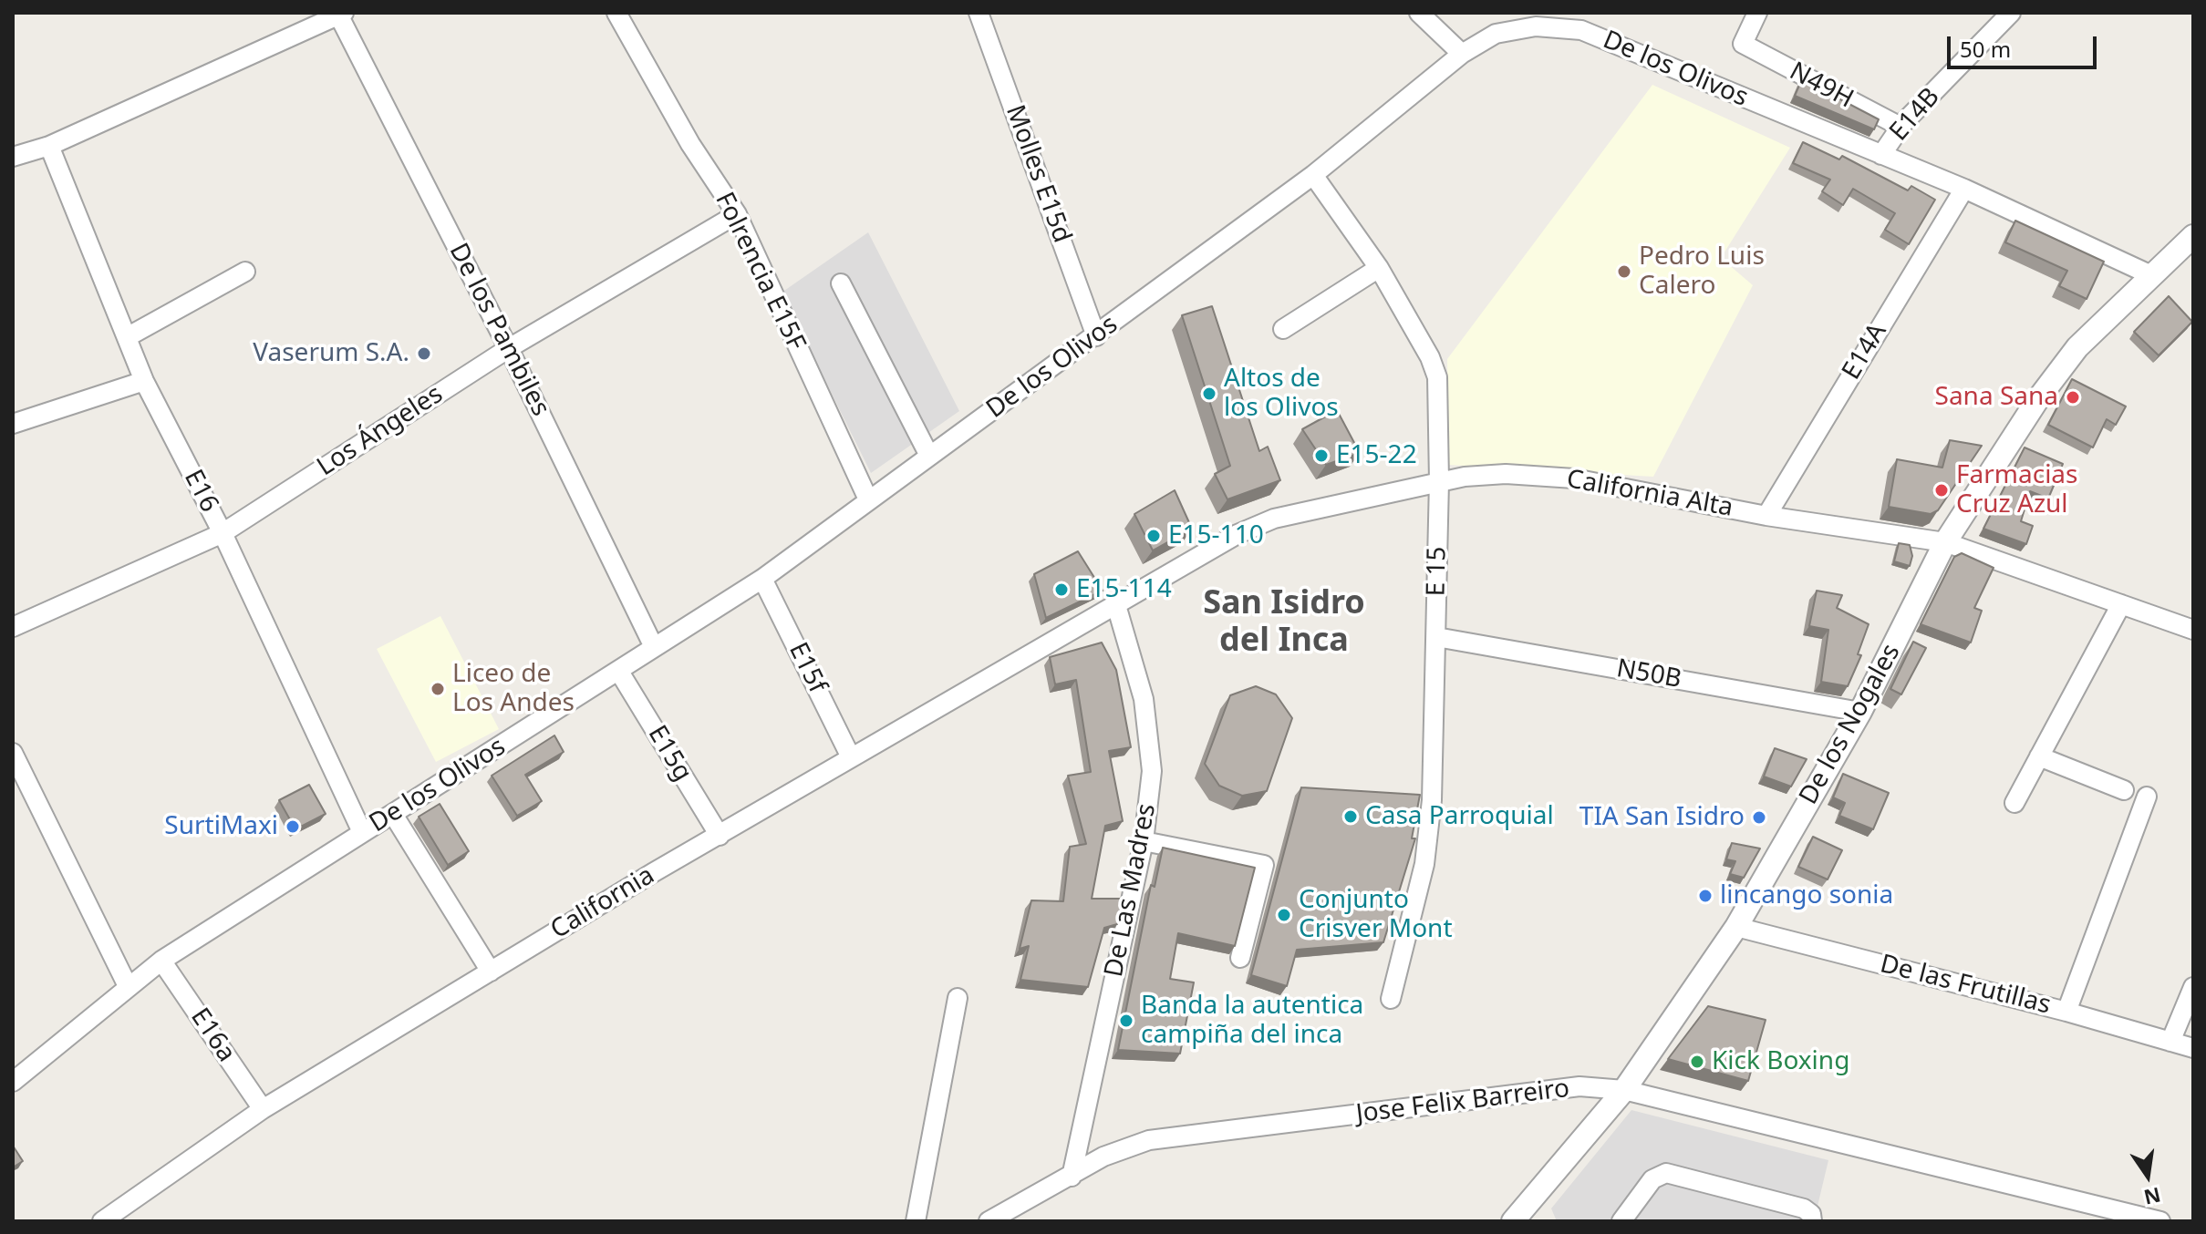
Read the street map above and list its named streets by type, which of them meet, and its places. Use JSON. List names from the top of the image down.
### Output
{
  "streets": {
    "street": [
      "De los Olivos",
      "N49H",
      "E14B",
      "Molles E15d",
      "Folrencia E15F",
      "De los Pambiles",
      "E14A",
      "Los Ángeles",
      "E16",
      "California Alta",
      "E 15",
      "E15f",
      "N50B",
      "De los Nogales",
      "E15g",
      "De Las Madres",
      "California",
      "De las Frutillas",
      "E16a",
      "Jose Felix Barreiro"
    ]
  },
  "crossings": [
    ["De los Olivos", "E14B"],
    ["De los Olivos", "Molles E15d"],
    ["De los Olivos", "Folrencia E15F"],
    ["De los Olivos", "De los Pambiles"],
    ["De los Olivos", "E14A"],
    ["De los Olivos", "E16"],
    ["De los Olivos", "E 15"],
    ["De los Olivos", "E15f"],
    ["De los Olivos", "De los Nogales"],
    ["De los Olivos", "E15g"],
    ["De los Olivos", "E16a"],
    ["N49H", "E14B"],
    ["Folrencia E15F", "Los Ángeles"],
    ["De los Pambiles", "Los Ángeles"],
    ["E14A", "California Alta"],
    ["Los Ángeles", "E16"],
    ["California Alta", "E 15"],
    ["California Alta", "De los Nogales"],
    ["California Alta", "De Las Madres"],
    ["California Alta", "California"],
    ["E 15", "N50B"],
    ["E15f", "California"],
    ["N50B", "De los Nogales"],
    ["De los Nogales", "De las Frutillas"],
    ["De los Nogales", "Jose Felix Barreiro"],
    ["E15g", "California"],
    ["De Las Madres", "California"],
    ["De Las Madres", "Jose Felix Barreiro"],
    ["California", "E16a"]
  ],
  "districts": ["San Isidro del Inca"],
  "places": [
    "Pedro Luis Calero",
    "Vaserum S.A.",
    "Altos de los Olivos",
    "Sana Sana",
    "E15-22",
    "Farmacias Cruz Azul",
    "E15-110",
    "E15-114",
    "Liceo de Los Andes",
    "Casa Parroquial",
    "TIA San Isidro",
    "SurtiMaxi",
    "lincango sonia",
    "Conjunto Crisver Mont",
    "Banda la autentica campiña del inca",
    "Kick Boxing"
  ],
  "scale_bar": "50 m",
  "north": "bottom"
}
